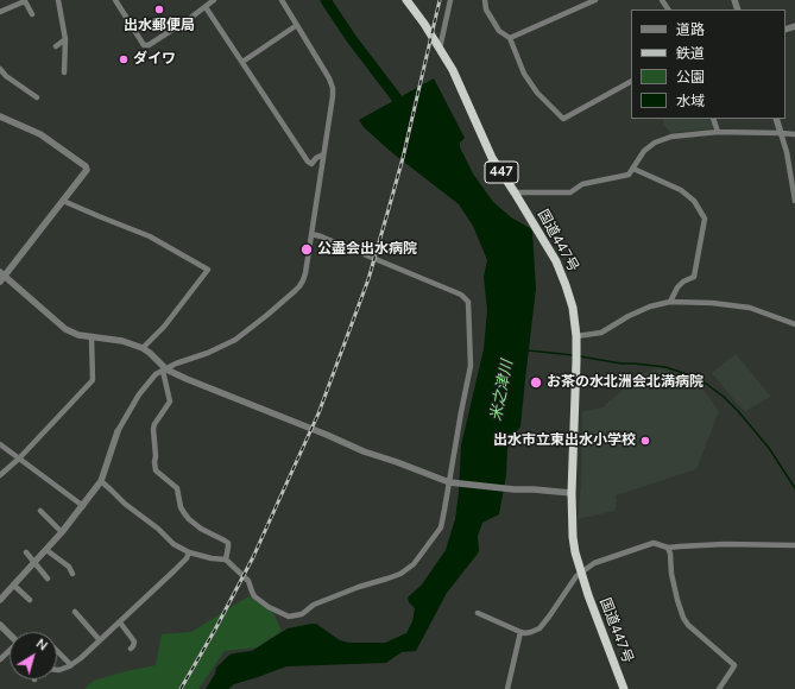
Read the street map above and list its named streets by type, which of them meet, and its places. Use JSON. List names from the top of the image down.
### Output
{
  "streets": {
    "highway": ["447", "国道447号"]
  },
  "water": ["米之津川"],
  "places": [
    "出水郵便局",
    "ダイワ",
    "公盡会出水病院",
    "お茶の水北洲会北満病院",
    "出水市立東出水小学校"
  ],
  "legend": [
    "道路",
    "鉄道",
    "公園",
    "水域"
  ],
  "north": "top right"
}
